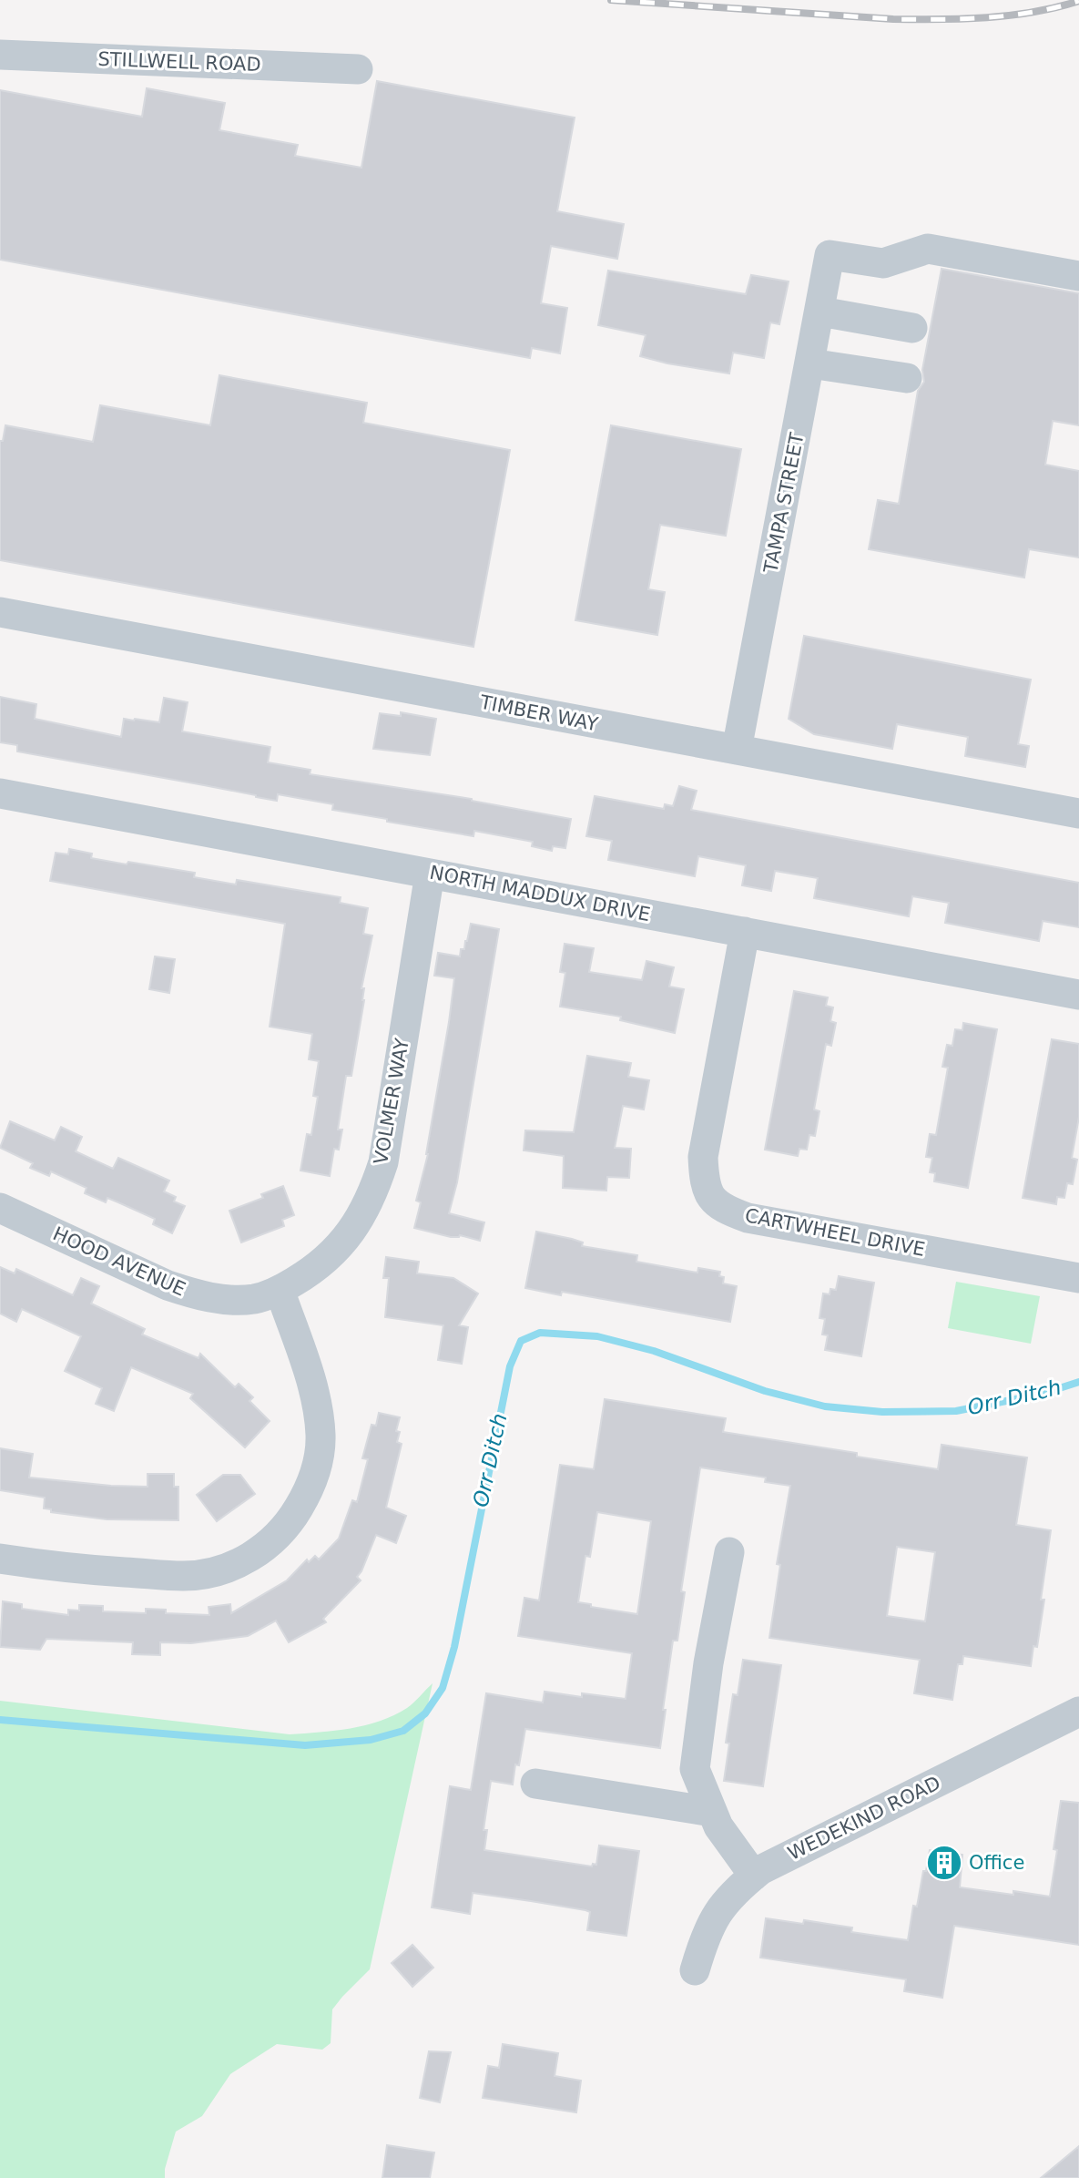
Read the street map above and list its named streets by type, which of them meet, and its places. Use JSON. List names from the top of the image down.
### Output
{
  "streets": {
    "street": [
      "STILLWELL ROAD",
      "TAMPA STREET",
      "TIMBER WAY",
      "NORTH MADDUX DRIVE",
      "VOLMER WAY",
      "CARTWHEEL DRIVE",
      "HOOD AVENUE",
      "WEDEKIND ROAD"
    ]
  },
  "crossings": [
    ["TAMPA STREET", "TIMBER WAY"],
    ["NORTH MADDUX DRIVE", "VOLMER WAY"],
    ["NORTH MADDUX DRIVE", "CARTWHEEL DRIVE"],
    ["VOLMER WAY", "HOOD AVENUE"]
  ],
  "water": ["Orr Ditch"],
  "places": {
    "building": ["Office"]
  }
}
